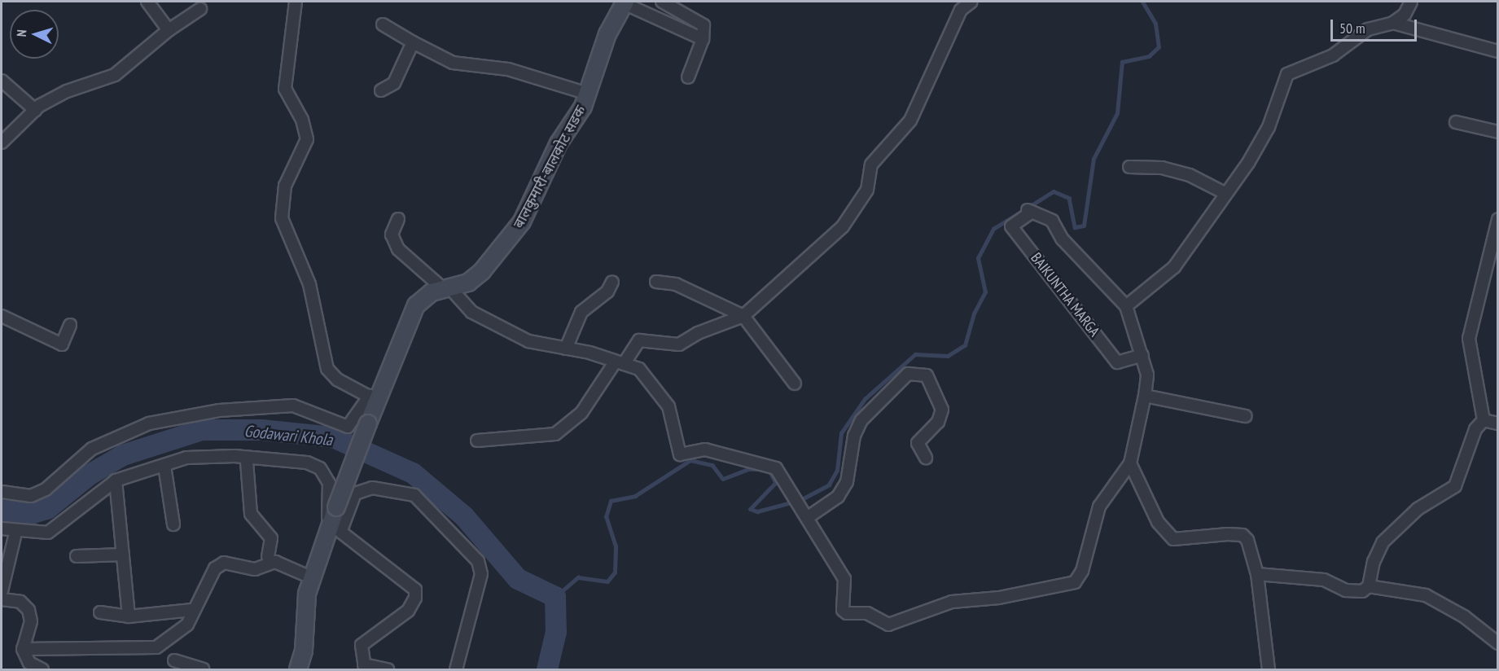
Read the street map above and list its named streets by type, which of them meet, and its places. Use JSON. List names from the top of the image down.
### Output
{
  "streets": {
    "main road": ["बालकुमारी-बालकोट सडक"],
    "street": ["BAIKUNTHA MARGA"]
  },
  "water": ["Godawari Khola"],
  "scale_bar": "50 m",
  "north": "left"
}
